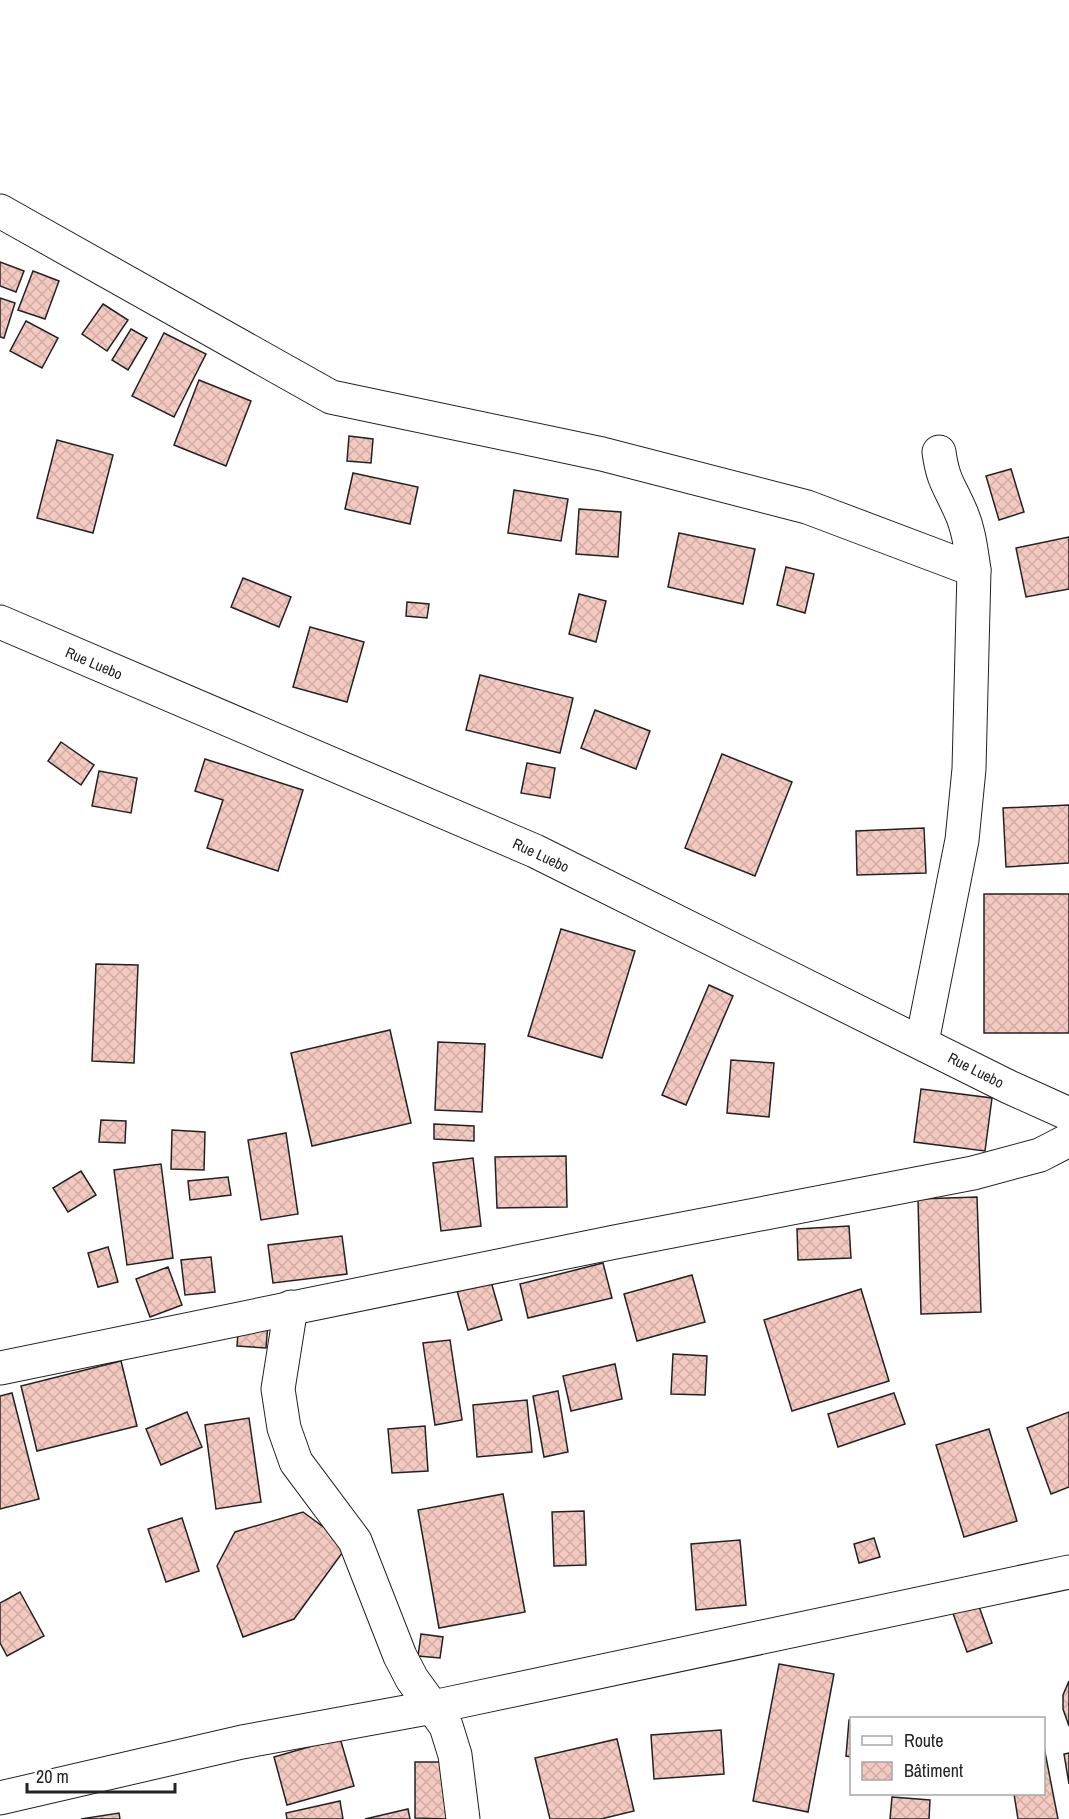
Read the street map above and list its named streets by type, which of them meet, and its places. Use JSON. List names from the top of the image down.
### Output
{
  "streets": {
    "street": ["Rue Luebo"]
  },
  "legend": ["Route", "Bâtiment"],
  "scale_bar": "20 m"
}
